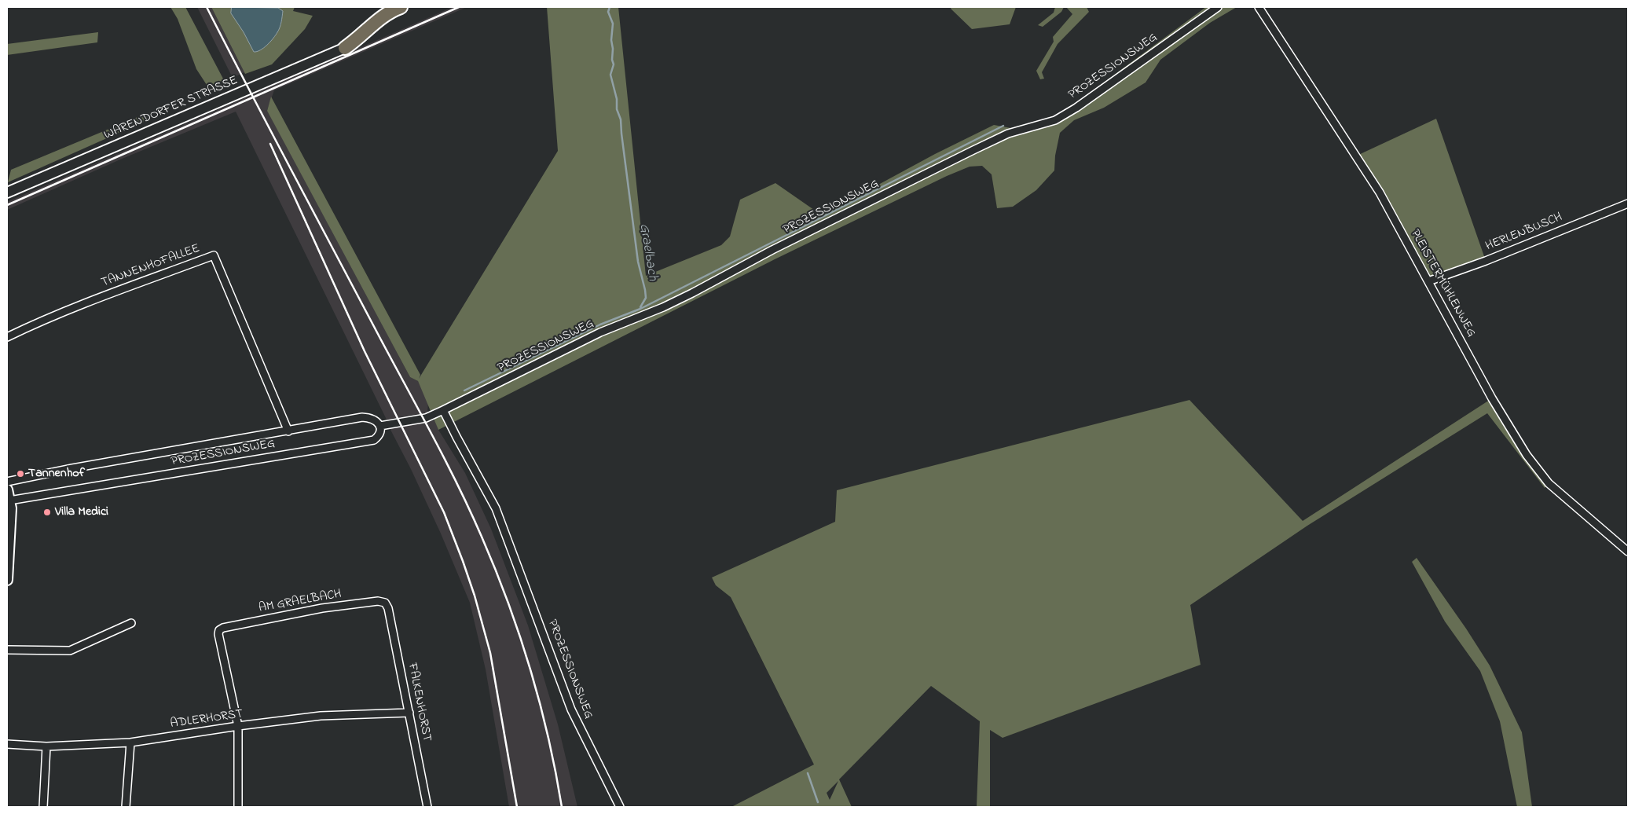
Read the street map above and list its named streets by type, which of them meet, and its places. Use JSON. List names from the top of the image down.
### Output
{
  "streets": {
    "main road": ["WARENDORFER STRASSE"],
    "street": [
      "PROZESSIONSWEG",
      "HERLENBUSCH",
      "TANNENHOFALLEE",
      "PLEISTERMÜHLENWEG",
      "AM GRAELBACH",
      "FALKENHORST",
      "ADLERHORST"
    ]
  },
  "crossings": [
    ["PROZESSIONSWEG", "TANNENHOFALLEE"],
    ["HERLENBUSCH", "PLEISTERMÜHLENWEG"],
    ["AM GRAELBACH", "FALKENHORST"],
    ["AM GRAELBACH", "ADLERHORST"],
    ["FALKENHORST", "ADLERHORST"]
  ],
  "water": ["Graelbach"],
  "places": ["Tannenhof", "Villa Medici"]
}
